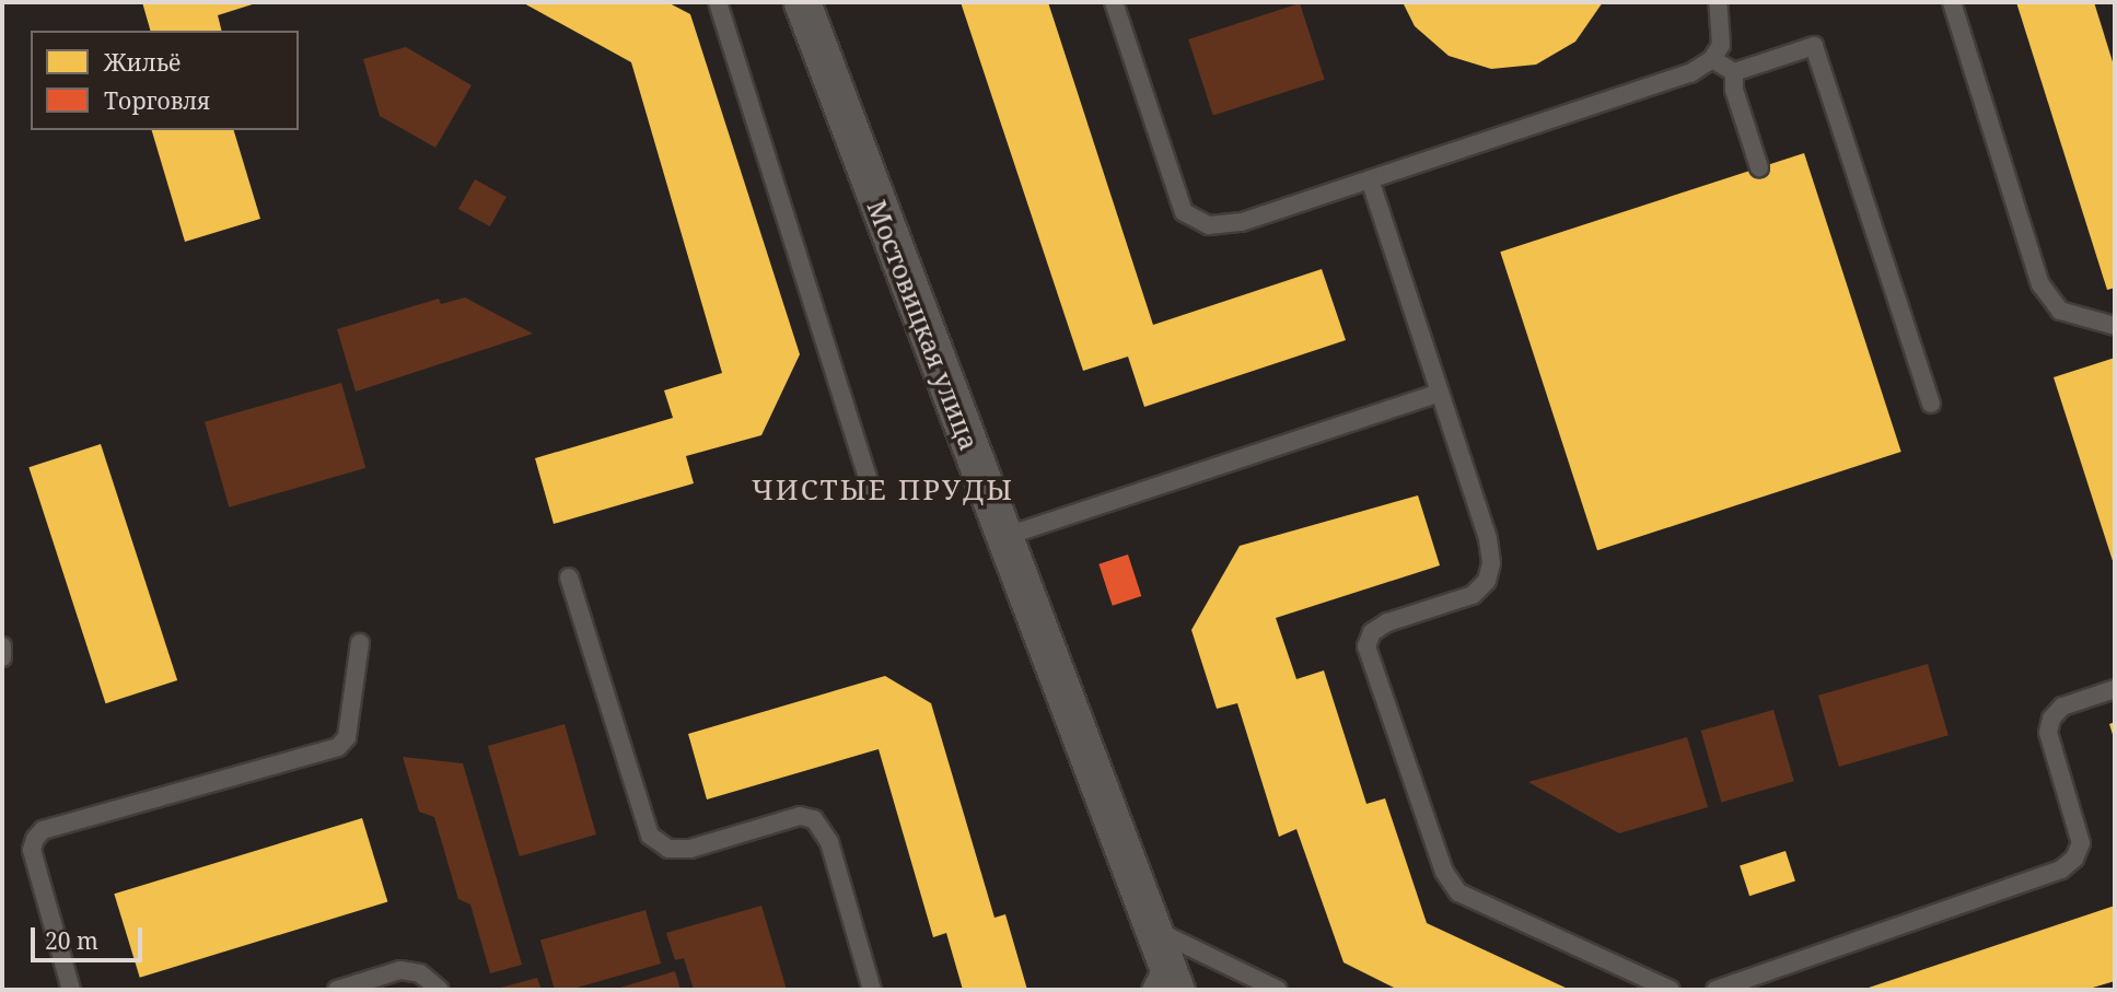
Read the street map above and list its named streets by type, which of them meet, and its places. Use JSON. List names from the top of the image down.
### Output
{
  "streets": {
    "street": ["Мостовицкая улица"]
  },
  "districts": ["ЧИСТЫЕ ПРУДЫ"],
  "legend": ["Жильё", "Торговля"],
  "scale_bar": "20 m"
}
